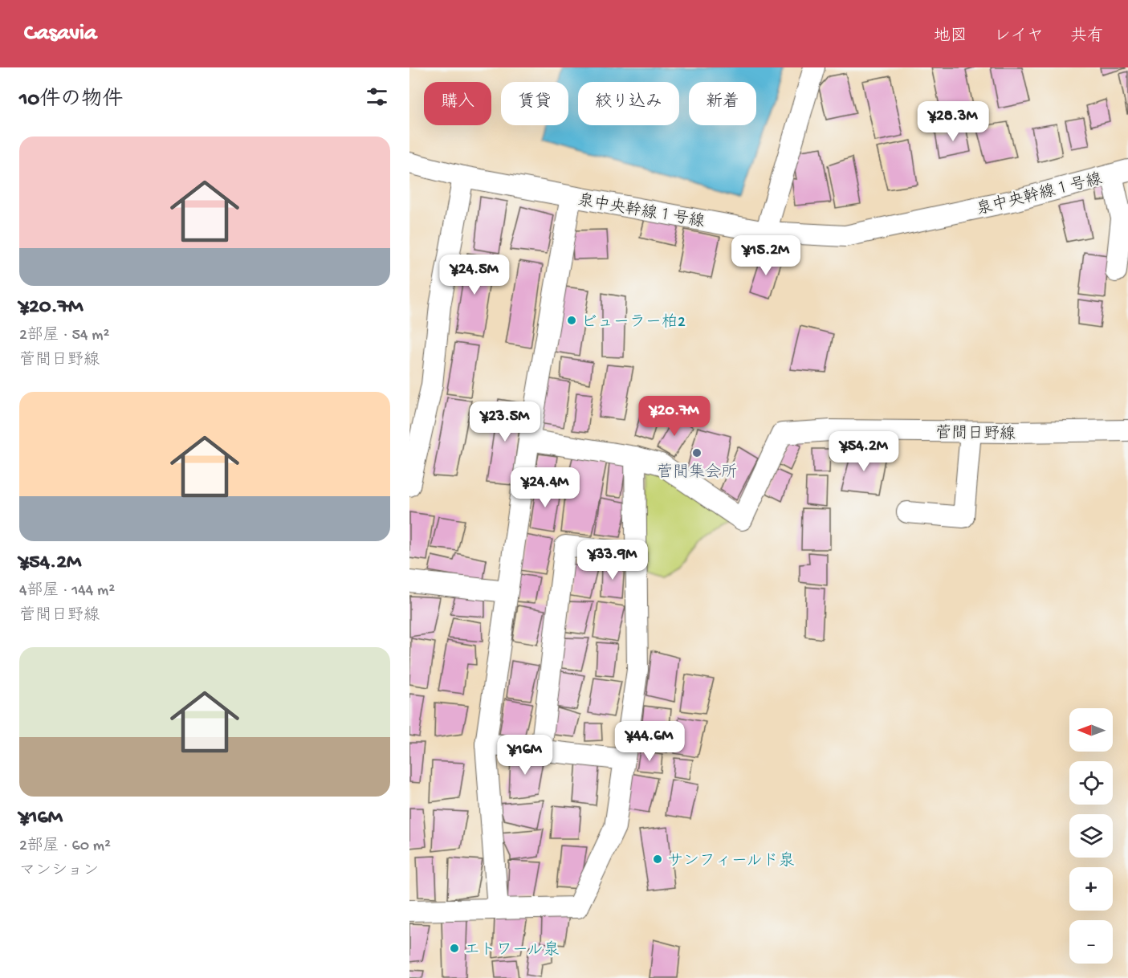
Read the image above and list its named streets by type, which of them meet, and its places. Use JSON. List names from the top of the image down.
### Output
{
  "streets": {
    "street": ["泉中央幹線１号線", "菅間日野線"]
  },
  "places": [
    "ビューラー柏2",
    "菅間集会所",
    "サンフィールド泉",
    "エトワール泉"
  ],
  "north": "left",
  "page": {
    "header": "Casavia",
    "nav": ["地図", "レイヤ", "共有"],
    "heading": "10件の物件",
    "chip": [
      "購入",
      "賃貸",
      "絞り込み",
      "新着"
    ],
    "price": [
      "¥28.3M",
      "¥15.2M",
      "¥24.5M",
      "¥20.7M",
      "¥23.5M",
      "¥54.2M",
      "¥24.4M",
      "¥33.9M",
      "¥44.6M",
      "¥16M"
    ],
    "list": [
      {
        "name": "¥20.7M",
        "note": "2部屋 · 54 m² · 菅間日野線"
      },
      {
        "name": "¥54.2M",
        "note": "4部屋 · 144 m² · 菅間日野線"
      },
      {
        "name": "¥16M",
        "note": "2部屋 · 60 m² · マンション"
      }
    ],
    "map_buttons": ["+", "−"]
  }
}
